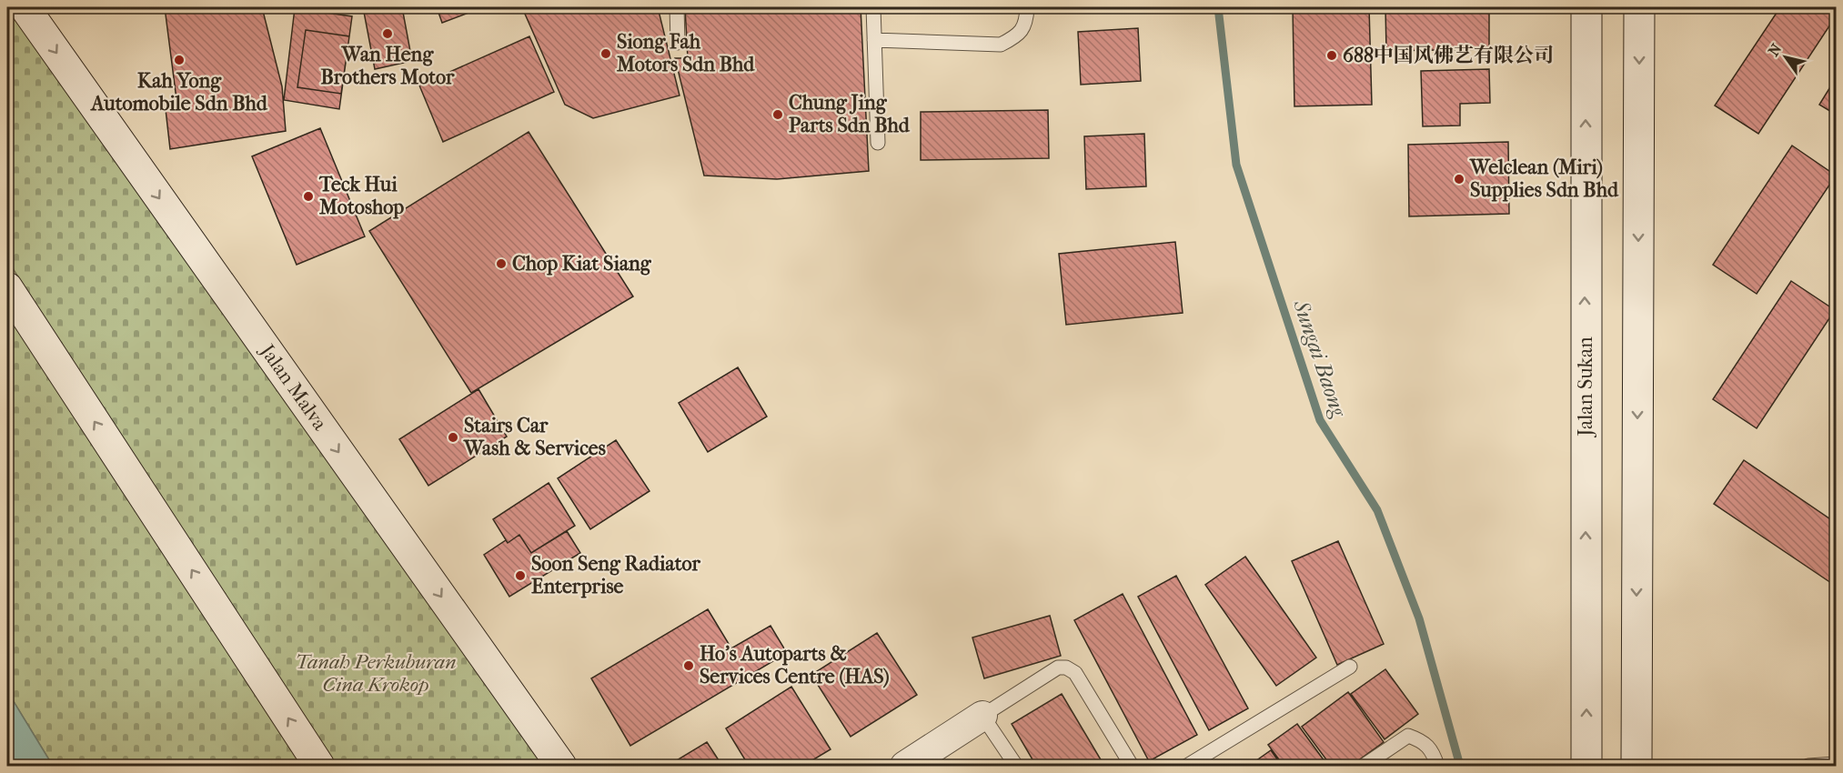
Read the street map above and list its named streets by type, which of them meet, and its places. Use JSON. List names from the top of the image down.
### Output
{
  "streets": {
    "street": ["Jalan Malva", "Jalan Sukan"]
  },
  "water": ["Sungai Baong"],
  "parks": ["Tanah Perkuburan Cina Krokop"],
  "places": [
    "Wan Heng Brothers Motor",
    "Siong Fah Motors Sdn Bhd",
    "688中国风佛艺有限公司",
    "Kah Yong Automobile Sdn Bhd",
    "Chung Jing Parts Sdn Bhd",
    "Welclean (Miri) Supplies Sdn Bhd",
    "Teck Hui Motoshop",
    "Chop Kiat Siang",
    "Stairs Car Wash & Services",
    "Soon Seng Radiator Enterprise",
    "Ho's Autoparts & Services Centre (HAS)"
  ],
  "north": "top left"
}
